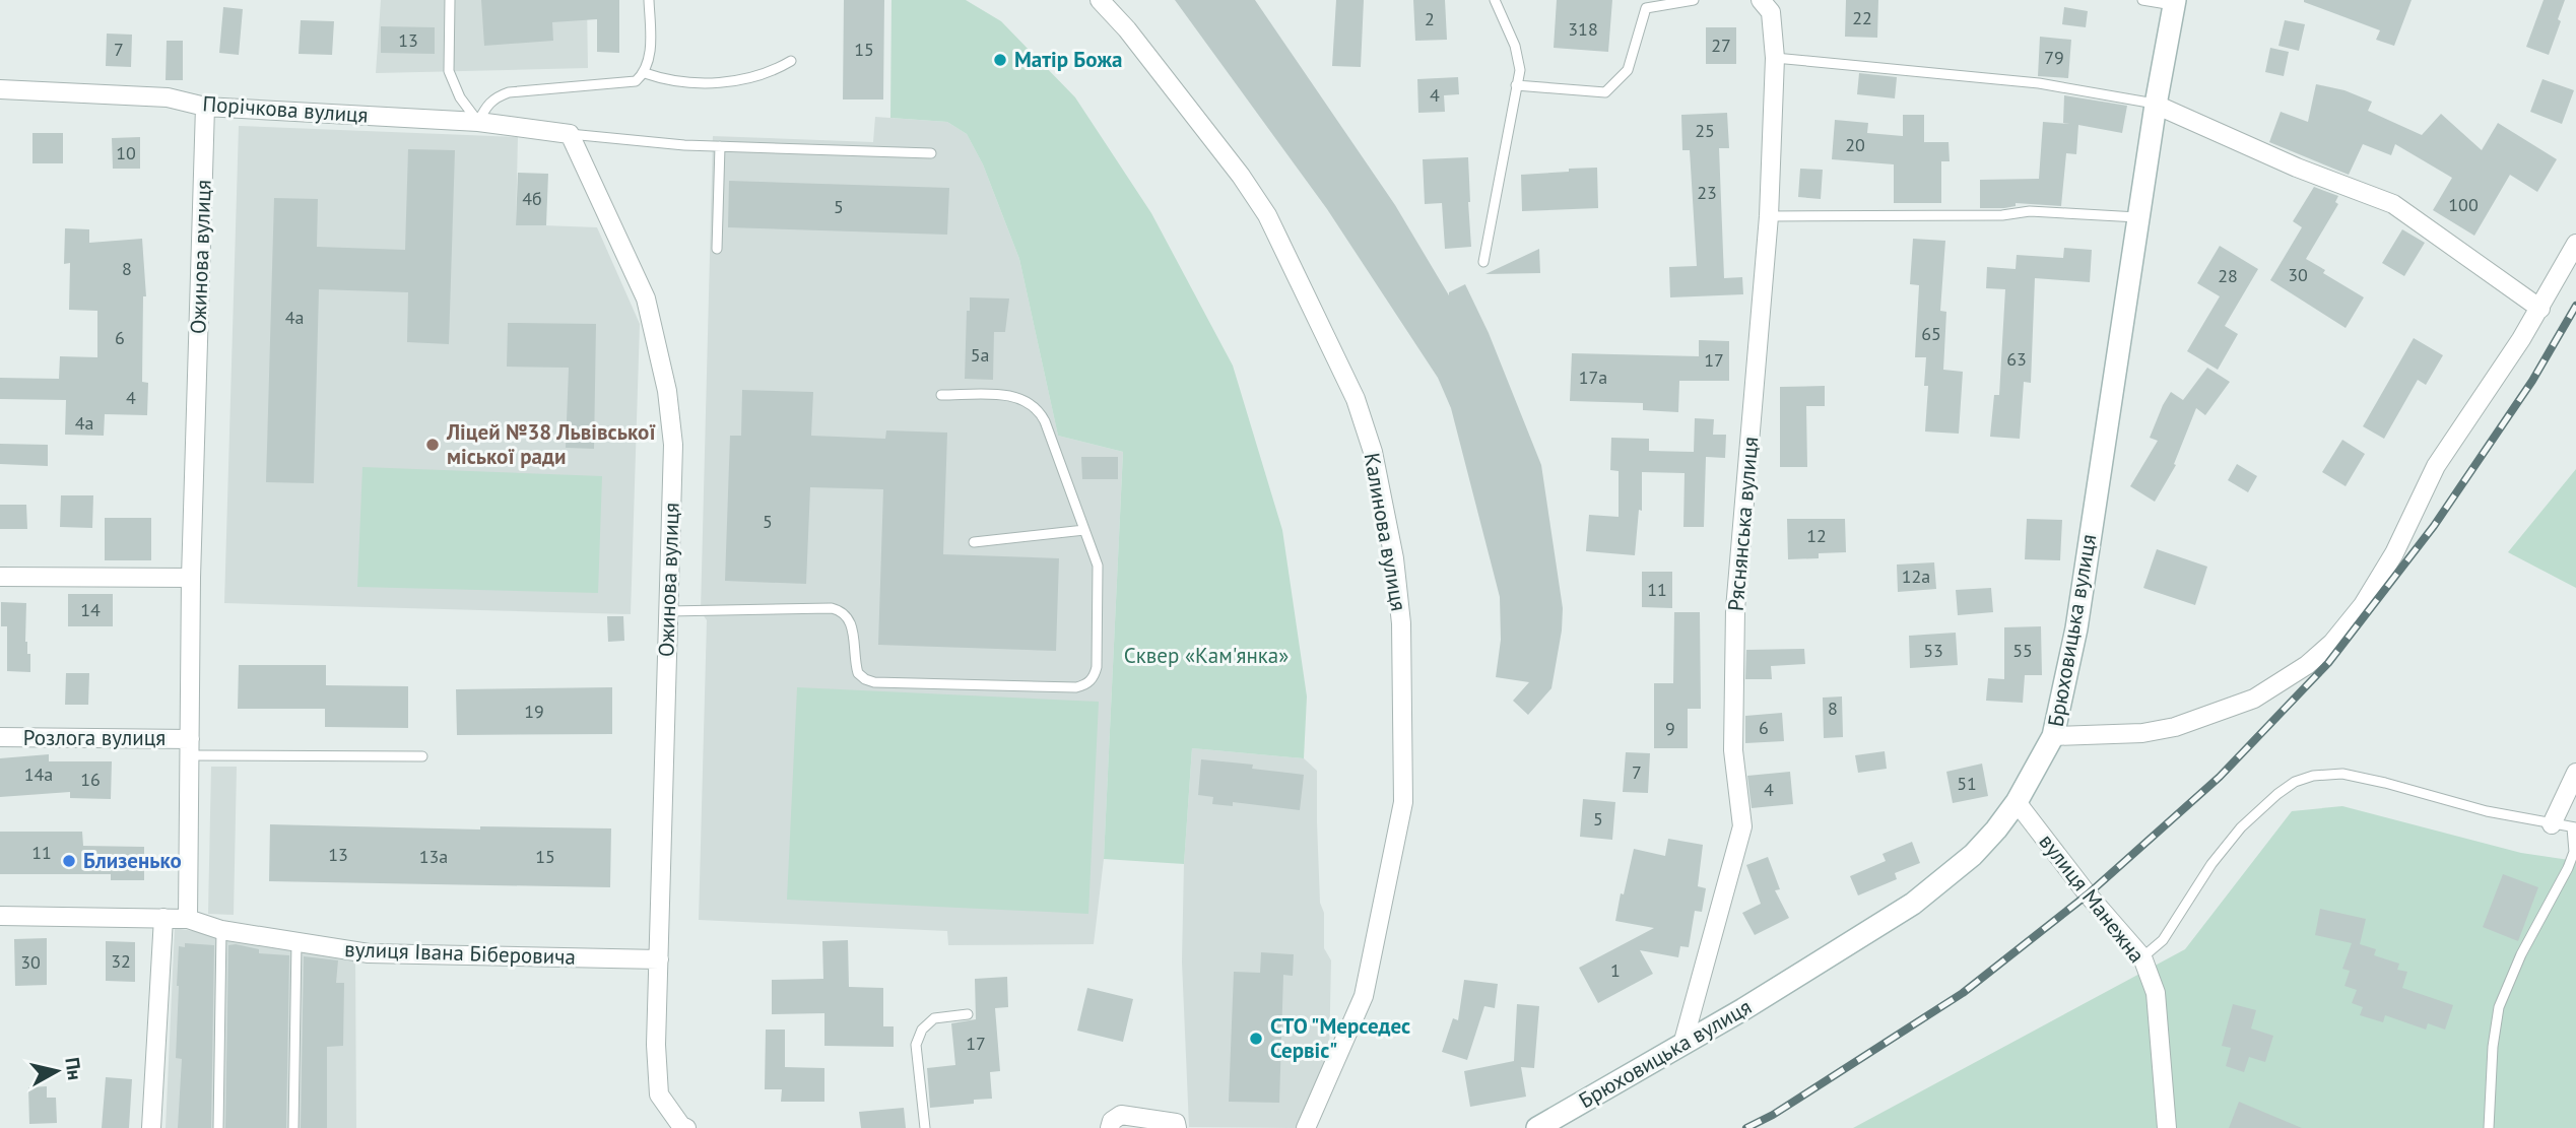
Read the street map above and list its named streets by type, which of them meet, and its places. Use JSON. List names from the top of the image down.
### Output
{
  "streets": {
    "main road": ["Брюховицька вулиця"],
    "street": [
      "Порічкова вулиця",
      "Ожинова вулиця",
      "Ряснянська вулиця",
      "Калинова вулиця",
      "Розлога вулиця",
      "вулиця Манежна",
      "вулиця Івана Біберовича"
    ]
  },
  "crossings": [
    ["Порічкова вулиця", "Ожинова вулиця"],
    ["Ожинова вулиця", "Розлога вулиця"],
    ["Ожинова вулиця", "вулиця Івана Біберовича"],
    ["Ряснянська вулиця", "Брюховицька вулиця"],
    ["Брюховицька вулиця", "вулиця Манежна"]
  ],
  "parks": ["Сквер «Кам'янка»"],
  "places": [
    "Матір Божа",
    "Ліцей №38 Львівської міської ради",
    "Близенько",
    "СТО \"Мерседес Сервіс\""
  ],
  "house_numbers": [
    "22",
    "2",
    "318",
    "13",
    "27",
    "7",
    "15",
    "79",
    "4",
    "25",
    "20",
    "10",
    "23",
    "4б",
    "100",
    "5",
    "8",
    "30",
    "28",
    "4а",
    "65",
    "6",
    "5а",
    "63",
    "17",
    "17а",
    "4",
    "4а",
    "5",
    "12",
    "12а",
    "11",
    "14",
    "53",
    "55",
    "8",
    "19",
    "6",
    "9",
    "7",
    "14а",
    "16",
    "51",
    "4",
    "5",
    "11",
    "13",
    "13а",
    "15",
    "32",
    "30",
    "1",
    "17"
  ],
  "north": "right"
}
